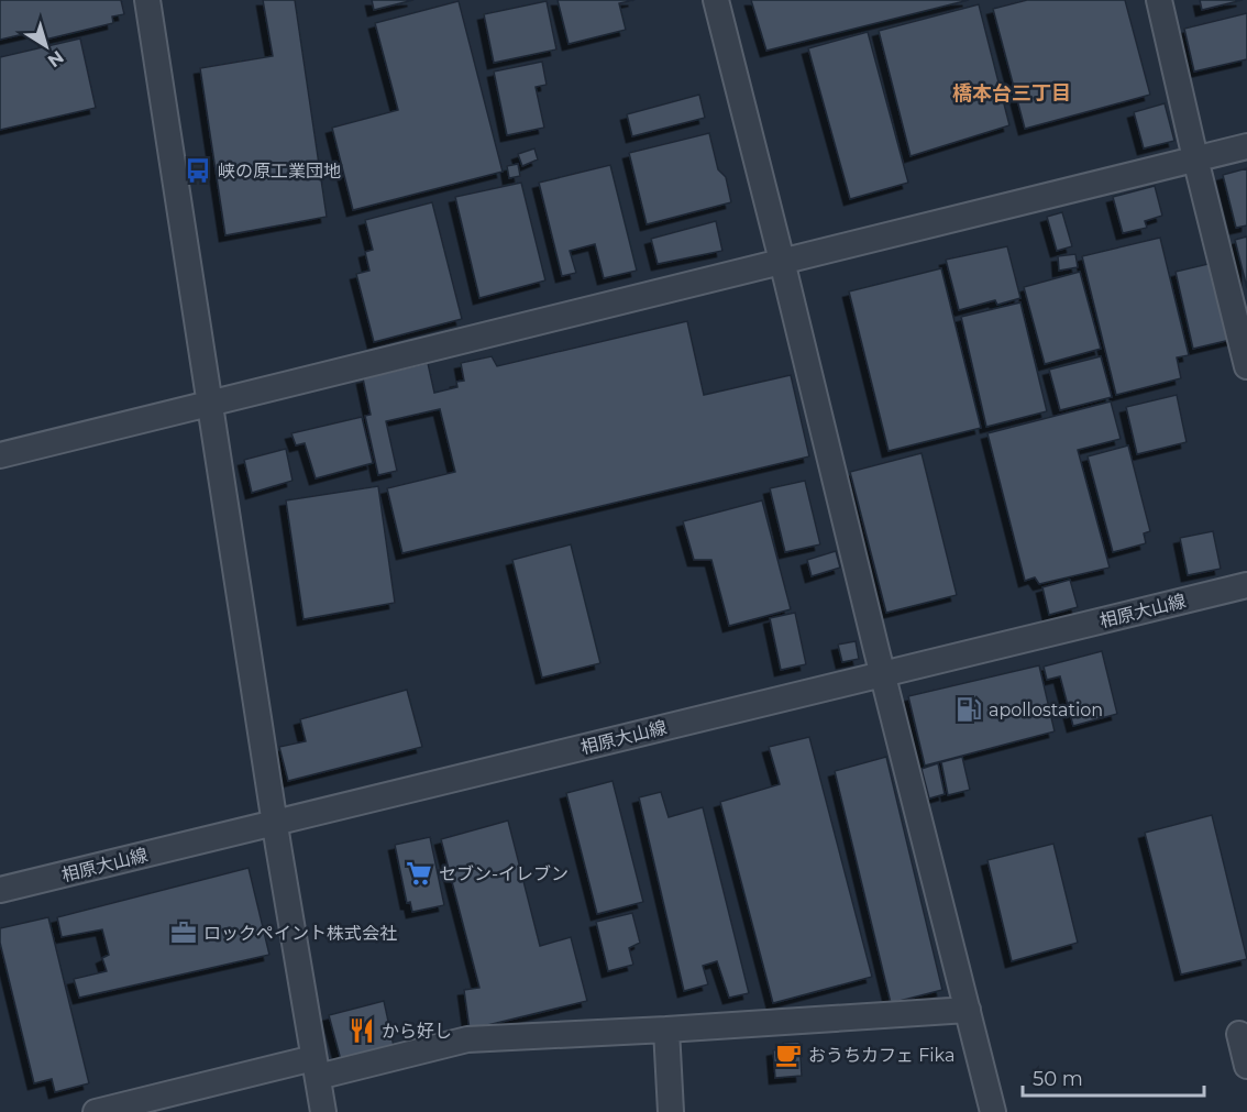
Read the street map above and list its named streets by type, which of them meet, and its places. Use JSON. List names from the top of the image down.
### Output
{
  "streets": {
    "street": ["相原大山線"]
  },
  "districts": ["橋本台三丁目"],
  "places": {
    "bus stop": ["峡の原工業団地"],
    "fuel station": ["apollostation"],
    "supermarket": ["セブン-イレブン"],
    "office": ["ロックペイント株式会社"],
    "restaurant": ["から好し"],
    "cafe": ["おうちカフェ Fika"]
  },
  "scale_bar": "50 m",
  "north": "bottom right"
}
